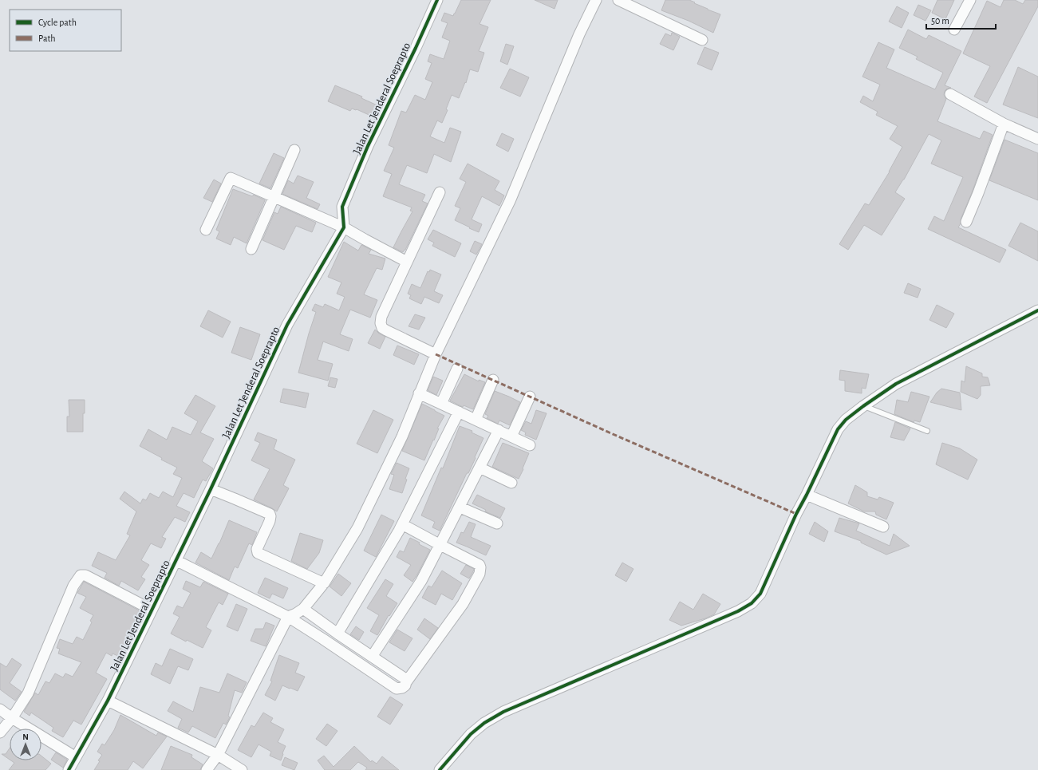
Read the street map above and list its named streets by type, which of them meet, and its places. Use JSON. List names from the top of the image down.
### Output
{
  "streets": {
    "street": ["Jalan Let Jenderal Soeprapto"]
  },
  "legend": ["Cycle path", "Path"],
  "scale_bar": "50 m",
  "north": "top"
}
